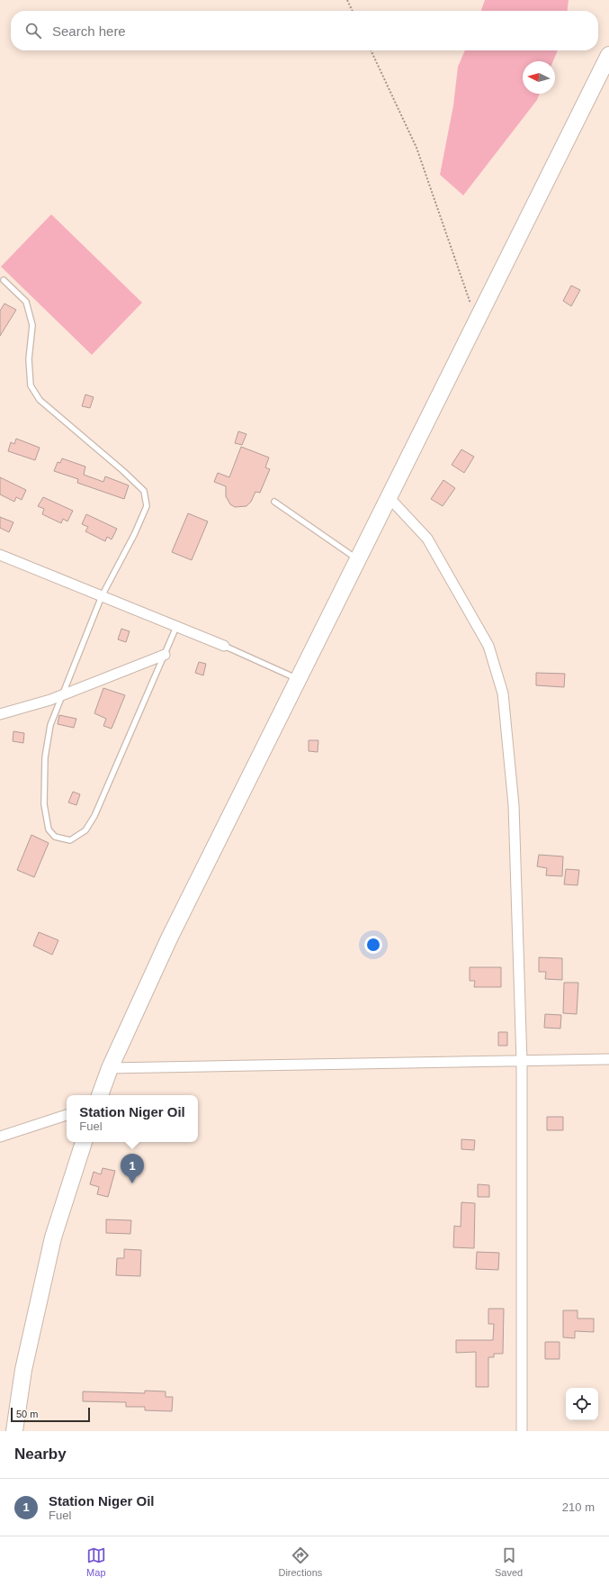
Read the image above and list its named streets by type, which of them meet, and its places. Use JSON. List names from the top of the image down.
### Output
{
  "scale_bar": "50 m",
  "north": "left",
  "page": {
    "search": "Search here",
    "popup": ["Station Niger Oil", "Fuel"],
    "pins": "1",
    "scale": "50 m",
    "heading": "Nearby",
    "list": [
      {
        "mark": "1",
        "name": "Station Niger Oil",
        "note": "Fuel",
        "value": "210 m"
      }
    ],
    "nav": ["Map", "Directions", "Saved"]
  }
}
